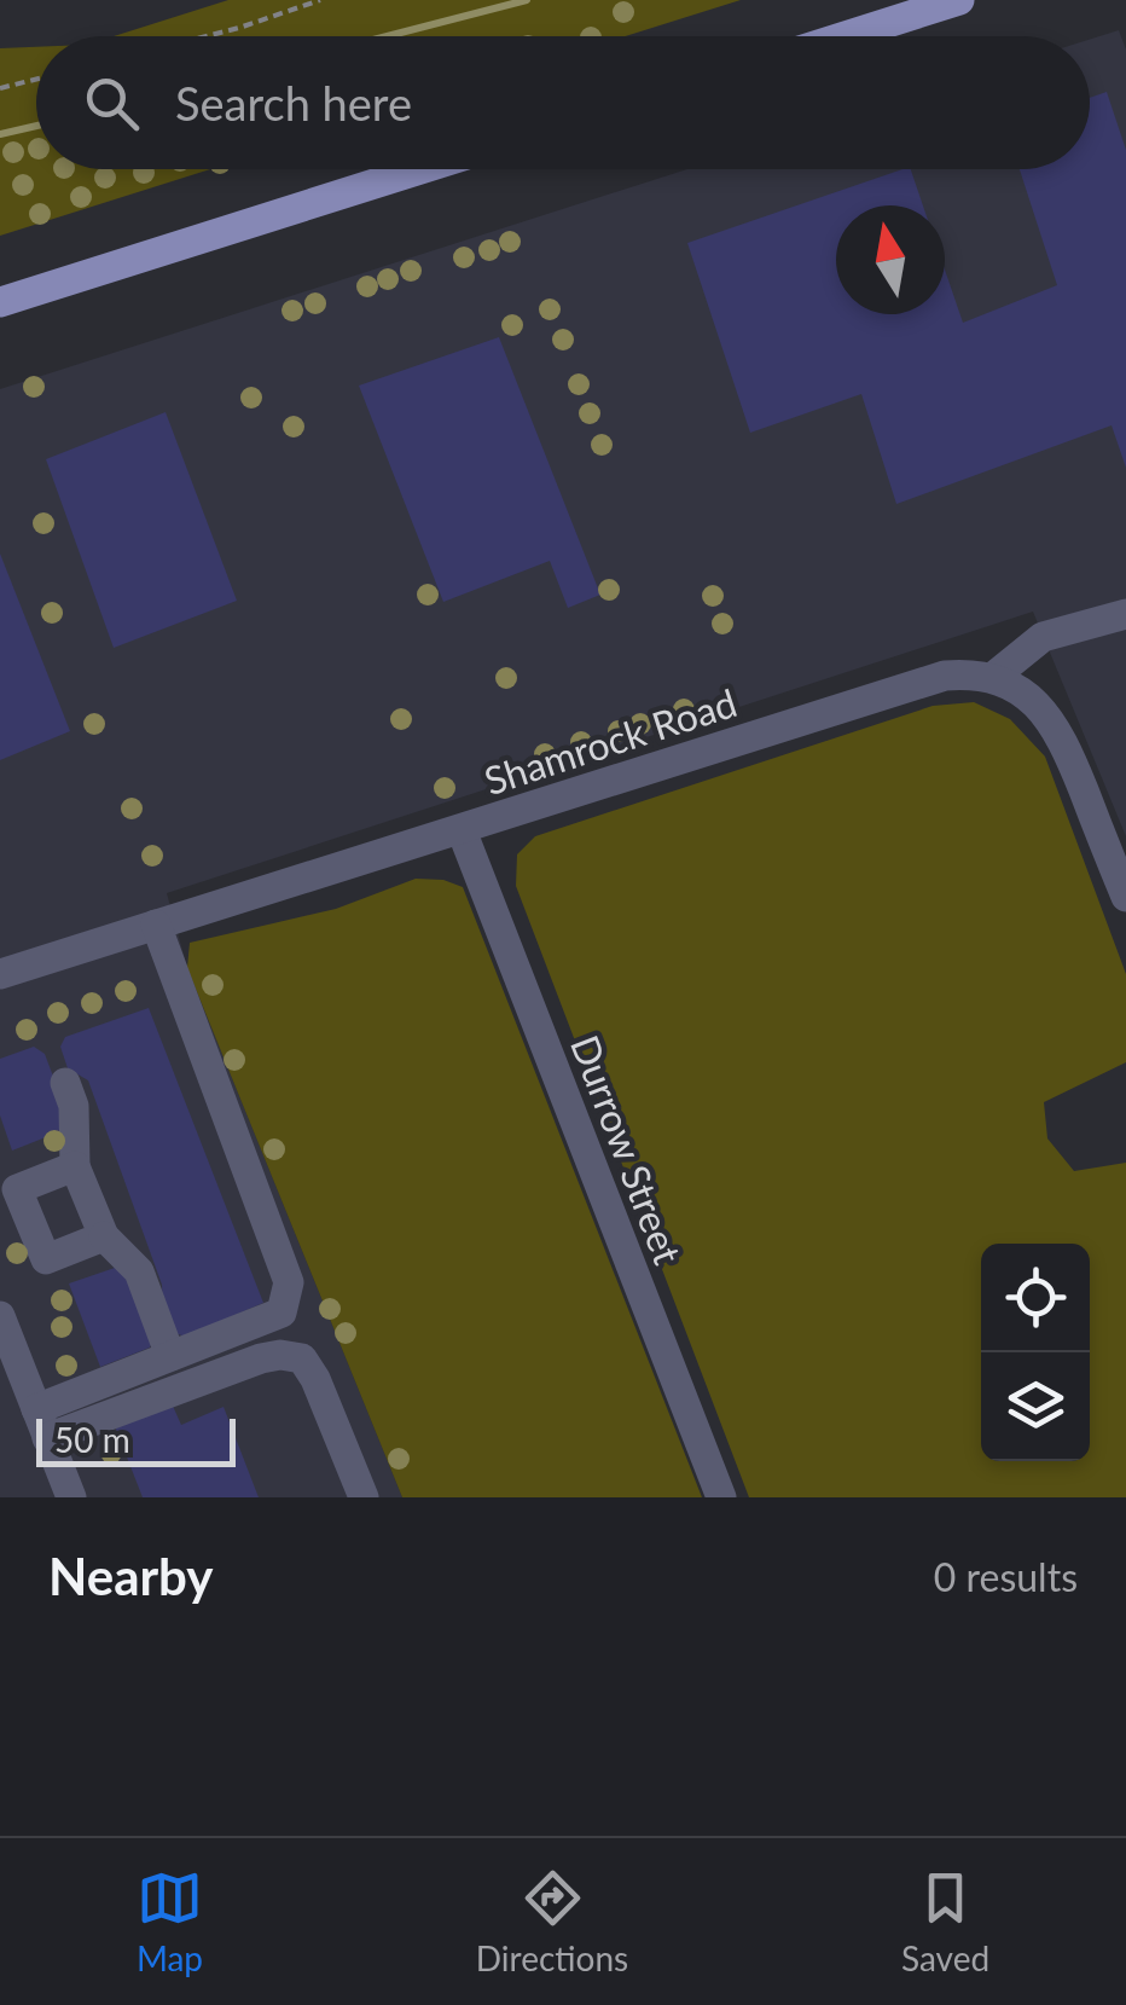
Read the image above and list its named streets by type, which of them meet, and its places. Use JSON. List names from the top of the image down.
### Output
{
  "streets": {
    "street": ["Shamrock Road", "Durrow Street"]
  },
  "crossings": [
    ["Shamrock Road", "Durrow Street"]
  ],
  "scale_bar": "50 m",
  "north": "top",
  "page": {
    "search": "Search here",
    "scale": "50 m",
    "heading": ["Nearby", "0 results"],
    "nav": ["Map", "Directions", "Saved"]
  }
}
